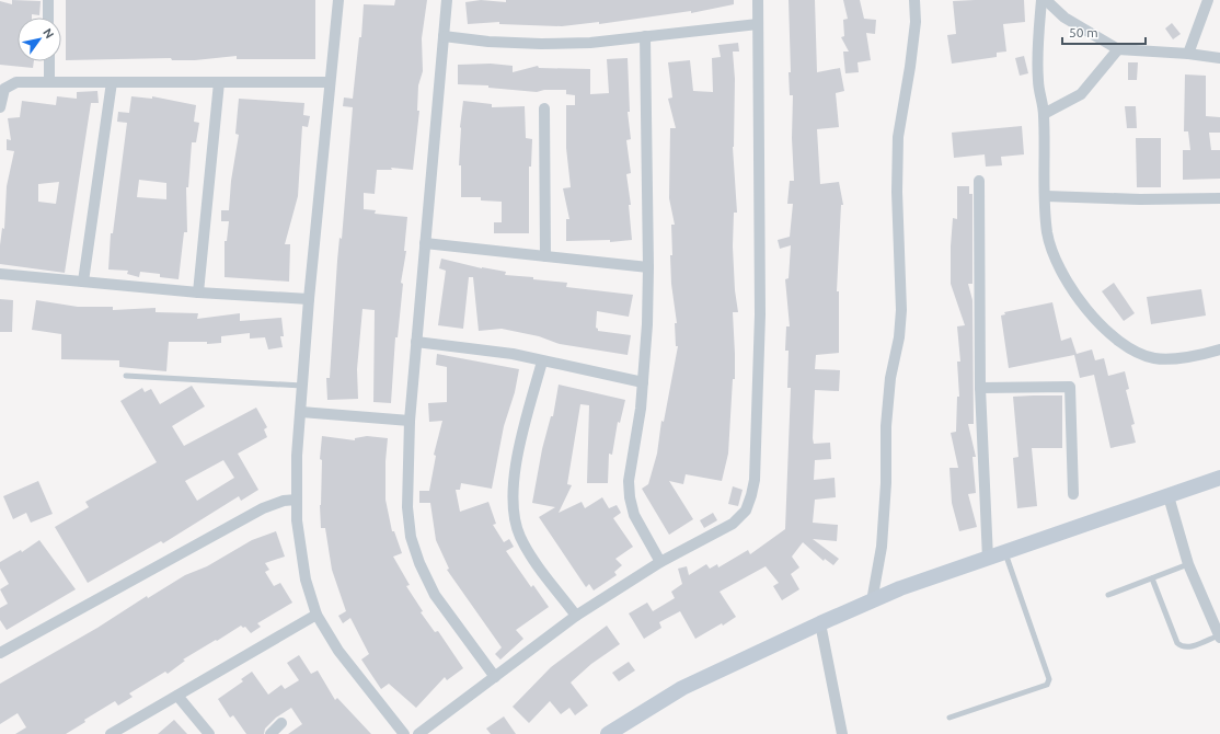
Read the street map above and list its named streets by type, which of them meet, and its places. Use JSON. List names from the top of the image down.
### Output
{
  "scale_bar": "50 m",
  "north": "top right"
}
